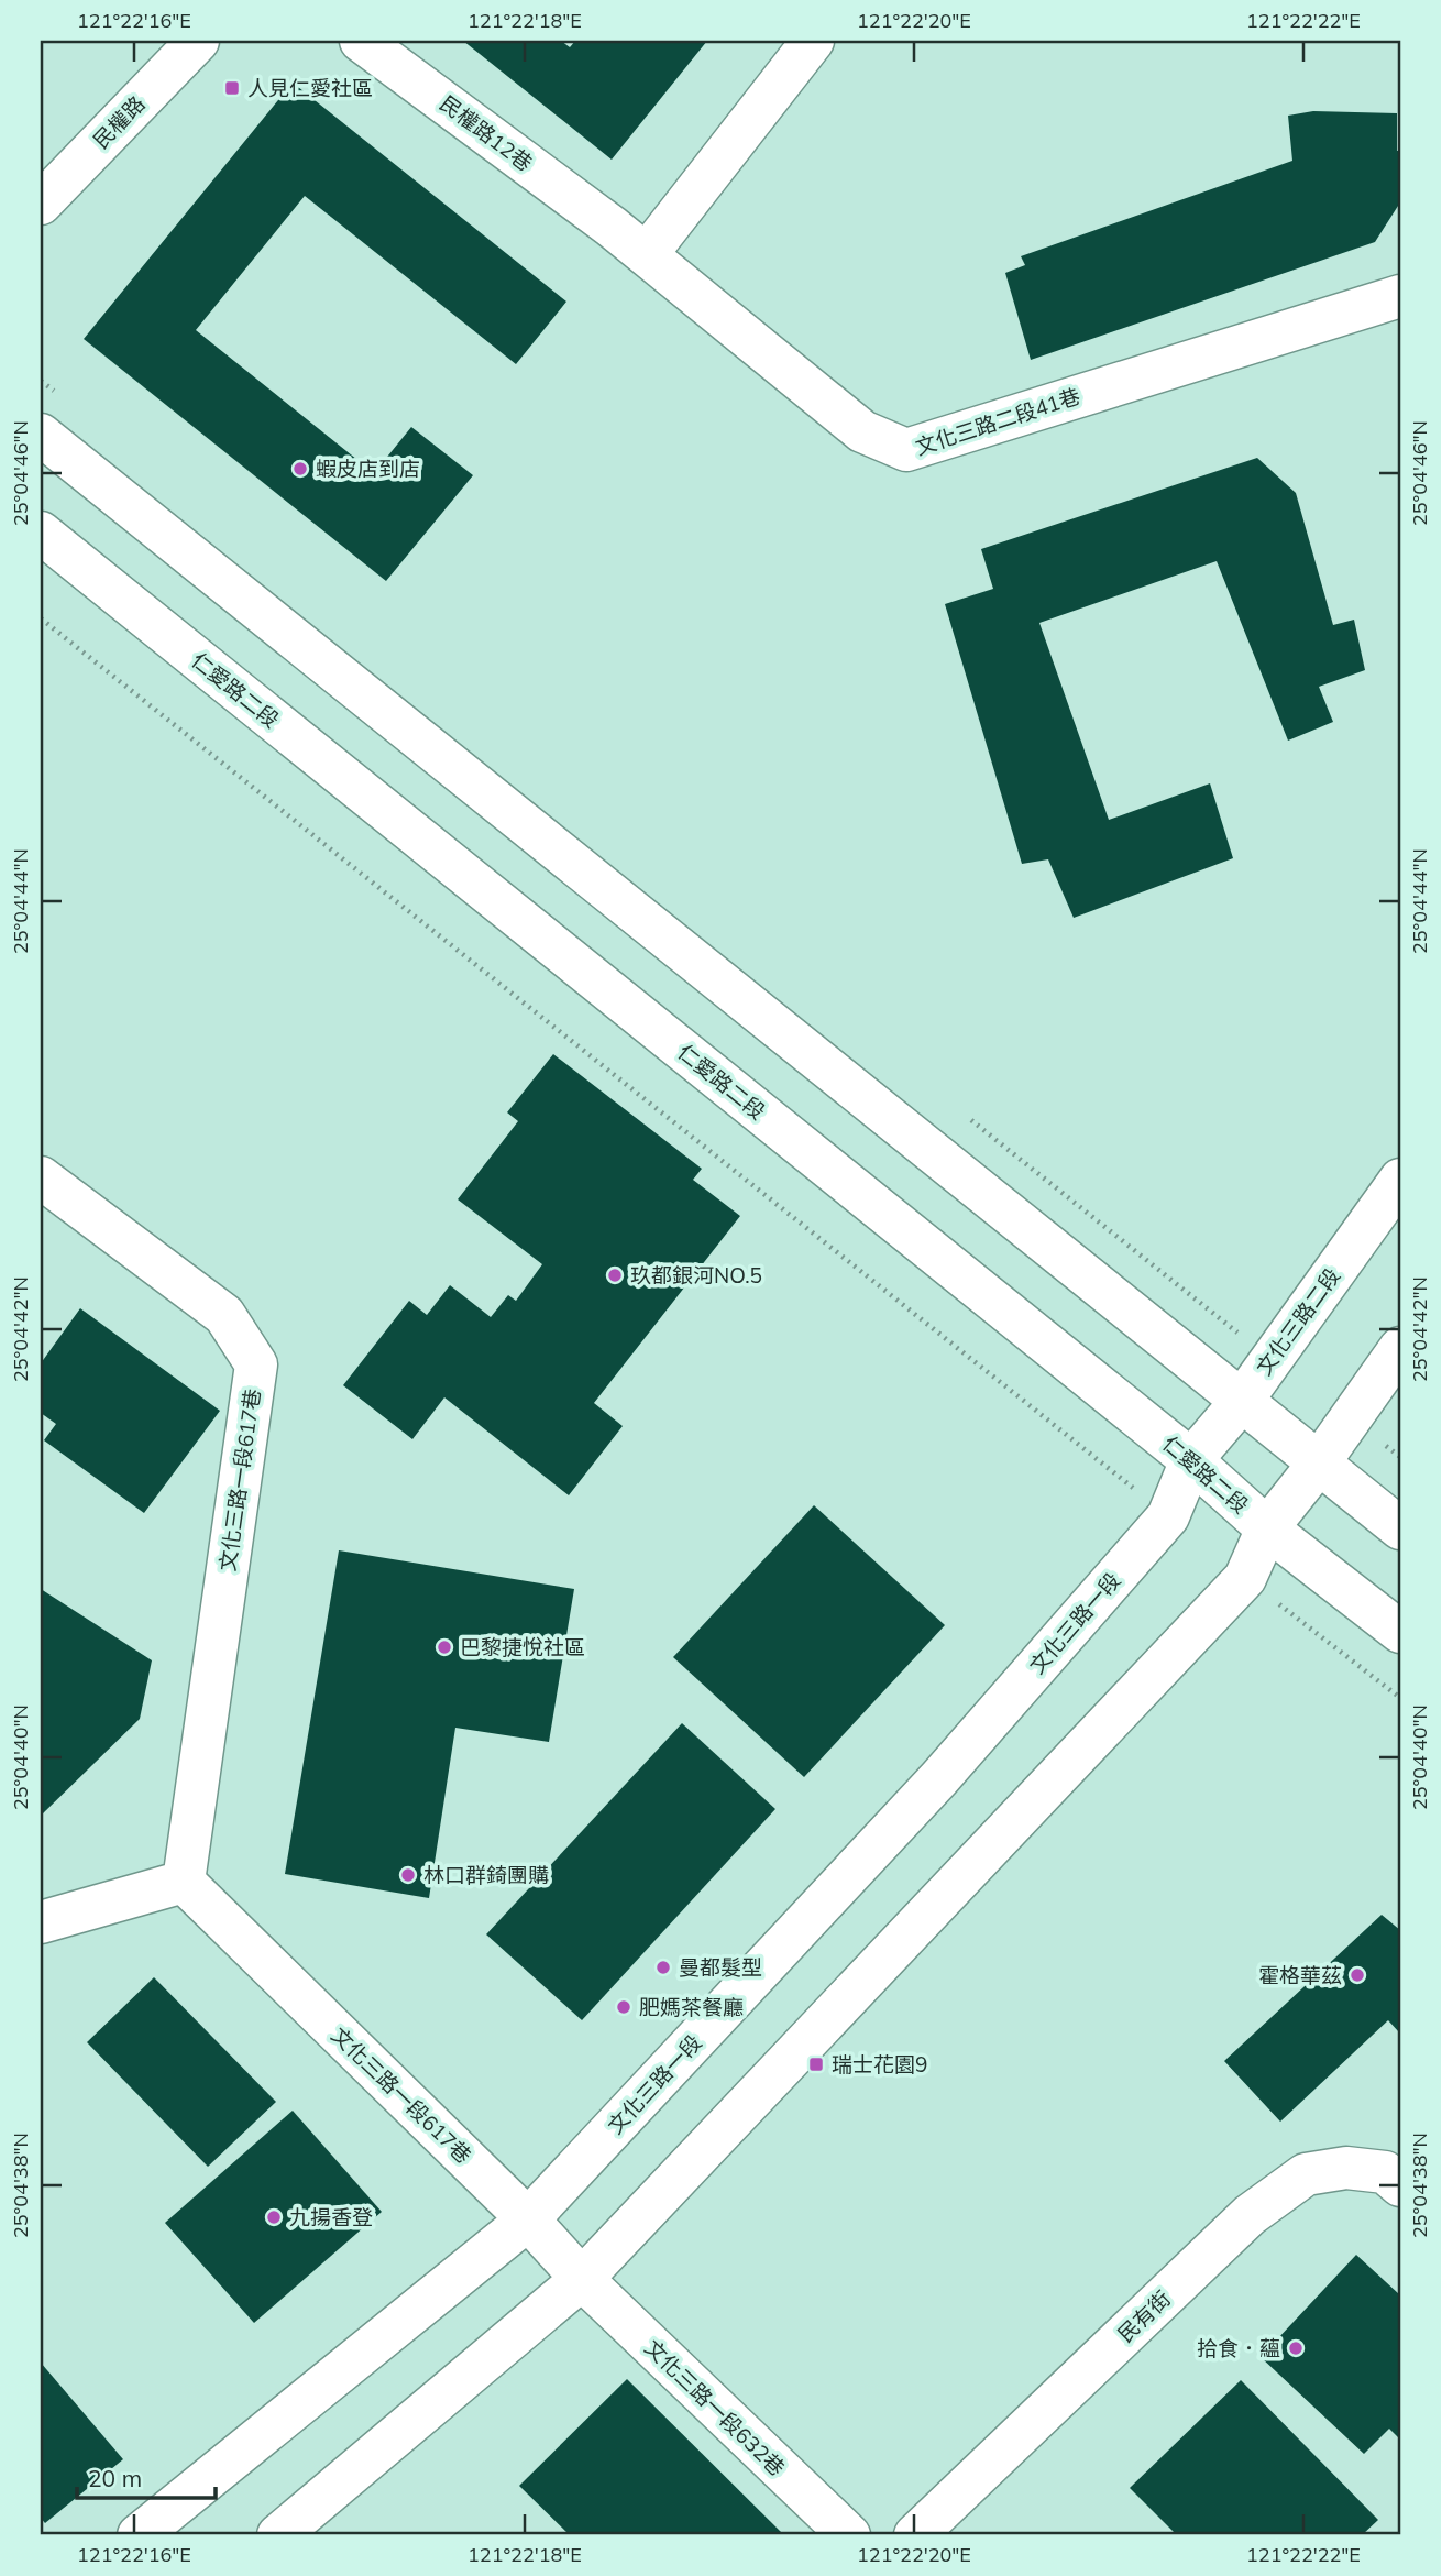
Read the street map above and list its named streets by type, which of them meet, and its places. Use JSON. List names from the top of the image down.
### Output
{
  "streets": {
    "street": [
      "民權路",
      "民權路12巷",
      "文化三路二段41巷",
      "仁愛路二段",
      "文化三路二段",
      "文化三路一段617巷",
      "文化三路一段",
      "民有街",
      "文化三路一段632巷"
    ]
  },
  "crossings": [
    ["民權路12巷", "文化三路二段41巷"],
    ["仁愛路二段", "文化三路二段"],
    ["仁愛路二段", "文化三路一段"],
    ["文化三路二段", "文化三路一段"],
    ["文化三路一段617巷", "文化三路一段"],
    ["文化三路一段617巷", "文化三路一段632巷"]
  ],
  "places": {
    "transit": ["人見仁愛社區", "瑞士花園9"],
    "other": [
      "蝦皮店到店",
      "玖都銀河NO.5",
      "巴黎捷悅社區",
      "林口群錡團購",
      "曼都髮型",
      "霍格華茲",
      "肥媽茶餐廳",
      "九揚香登",
      "拾食．蘊"
    ]
  },
  "scale_bar": "20 m",
  "coordinates": [
    "121°22'16\"E",
    "121°22'18\"E",
    "121°22'20\"E",
    "121°22'22\"E",
    "25°04'46\"N",
    "25°04'44\"N",
    "25°04'42\"N",
    "25°04'40\"N",
    "25°04'38\"N"
  ]
}
